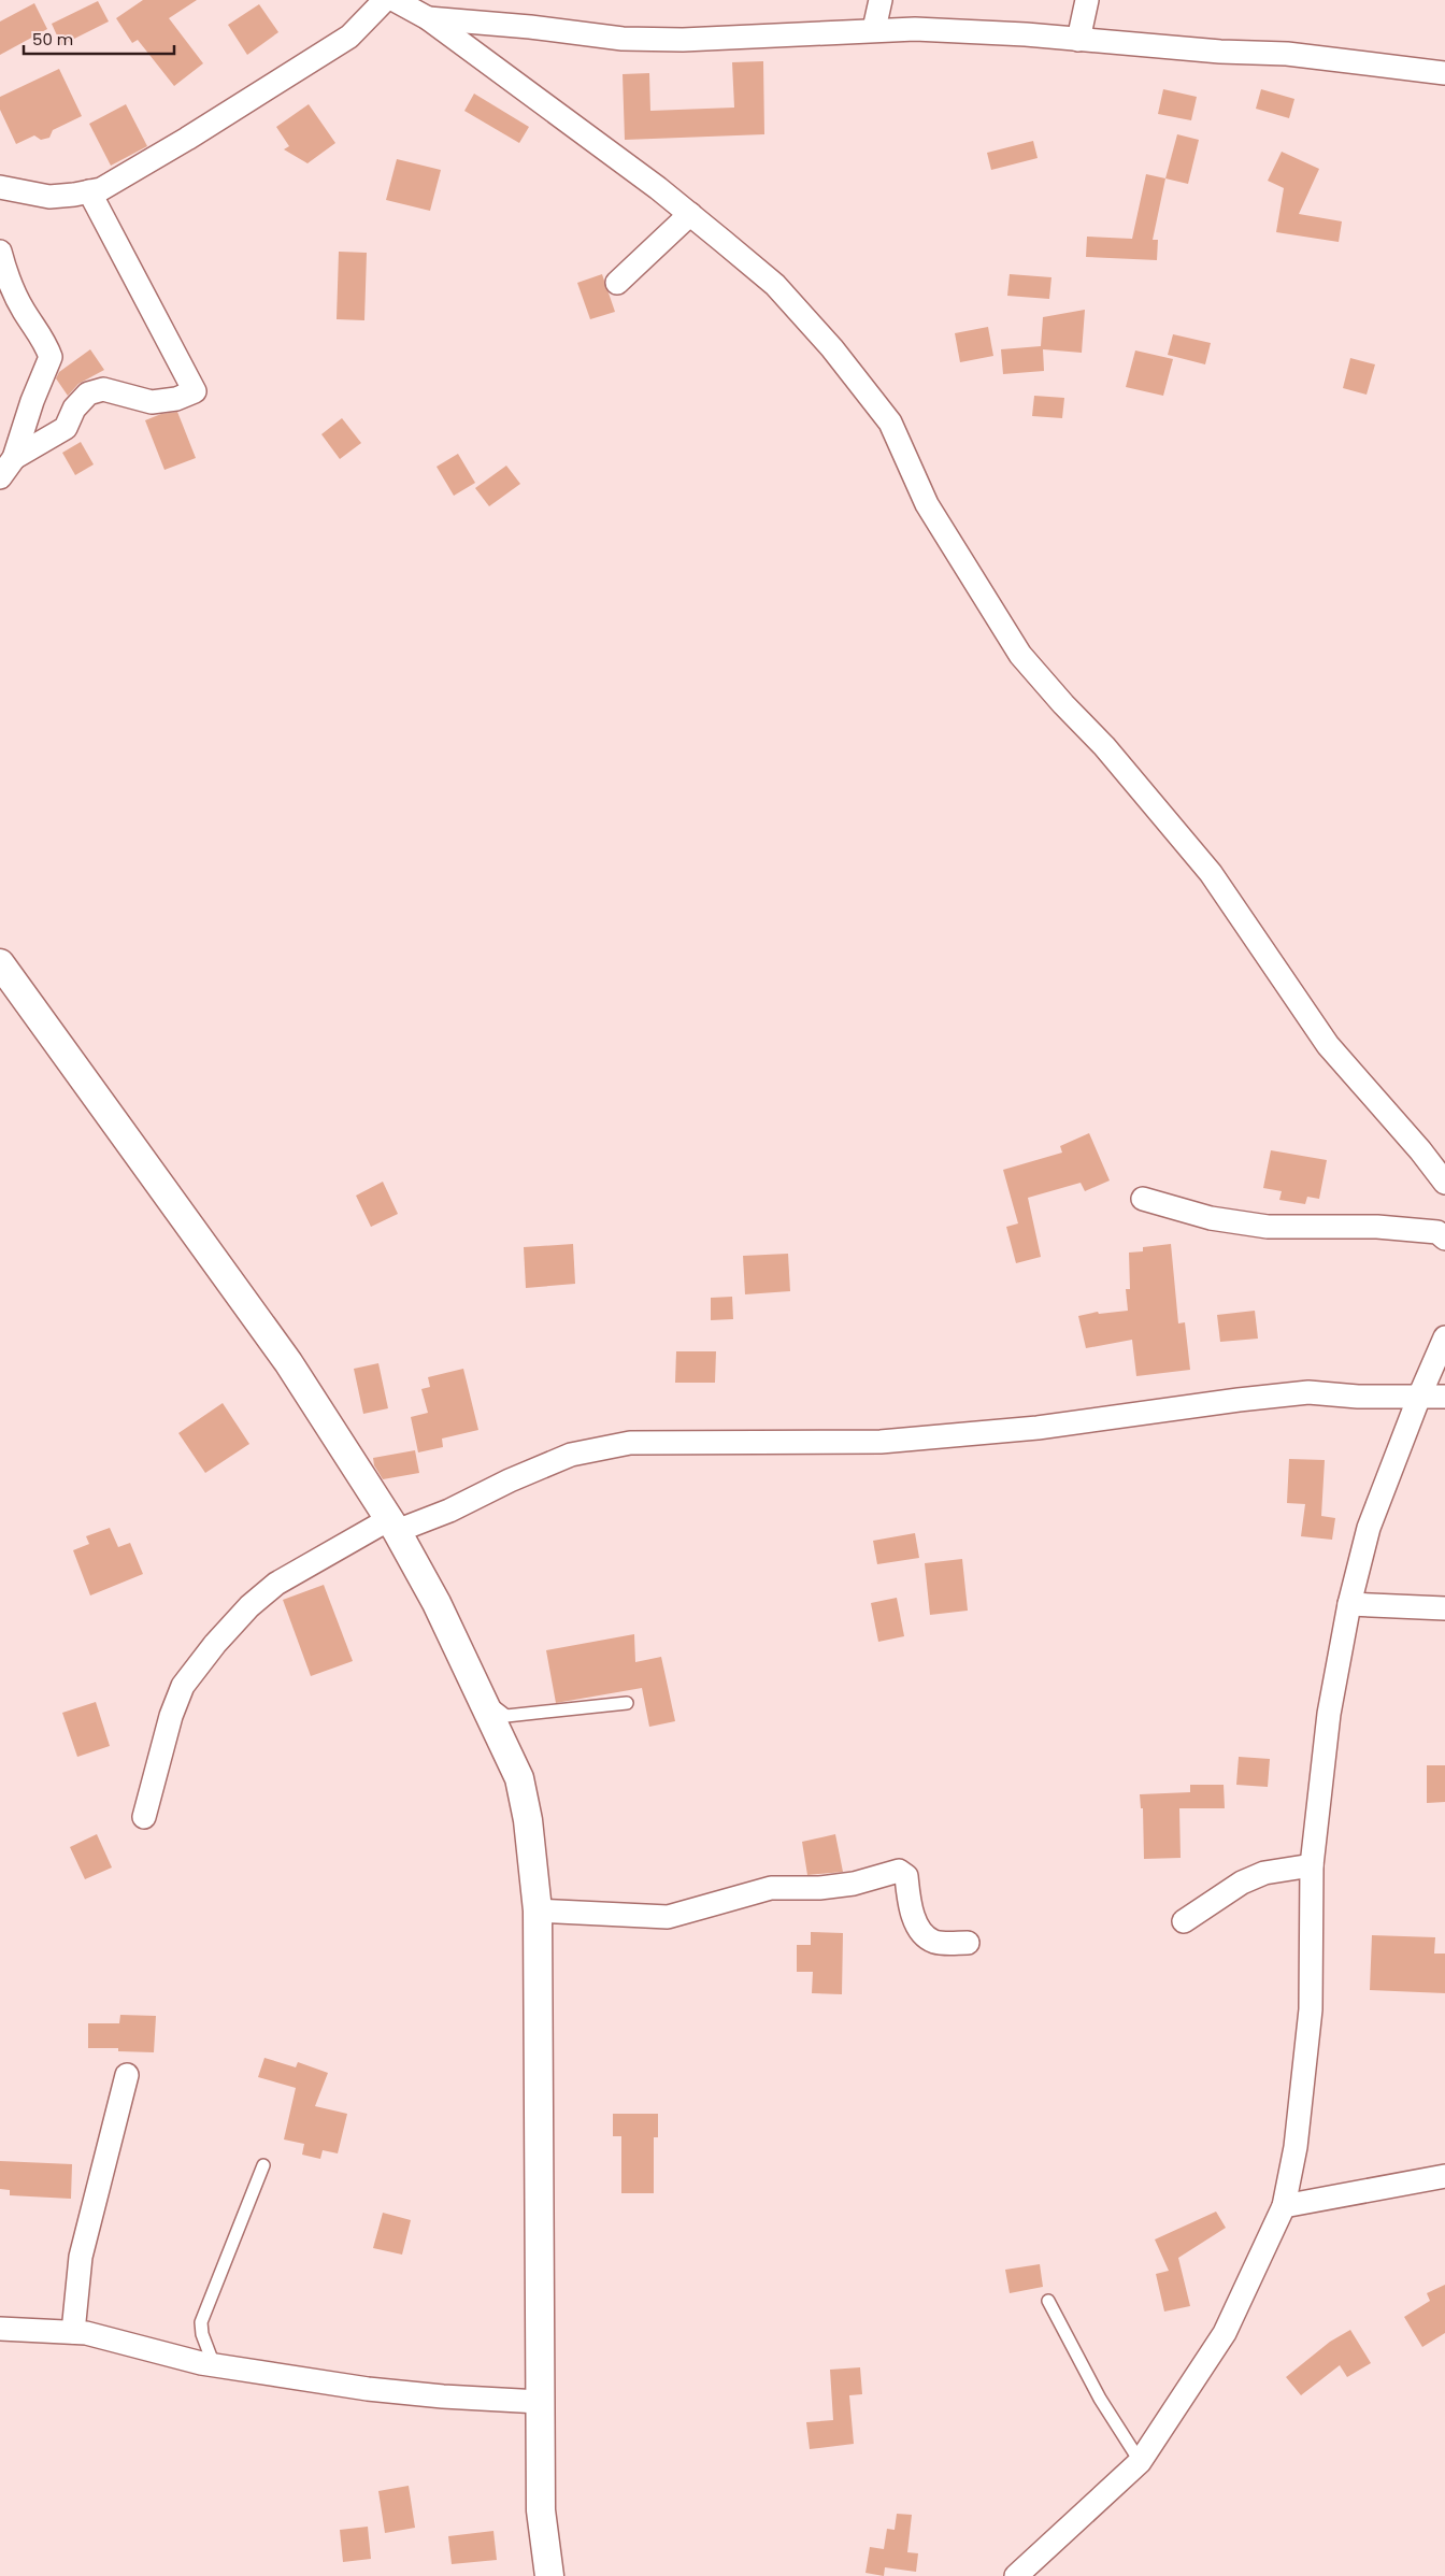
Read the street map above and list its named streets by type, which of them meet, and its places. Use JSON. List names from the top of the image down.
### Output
{
  "scale_bar": "50 m"
}
